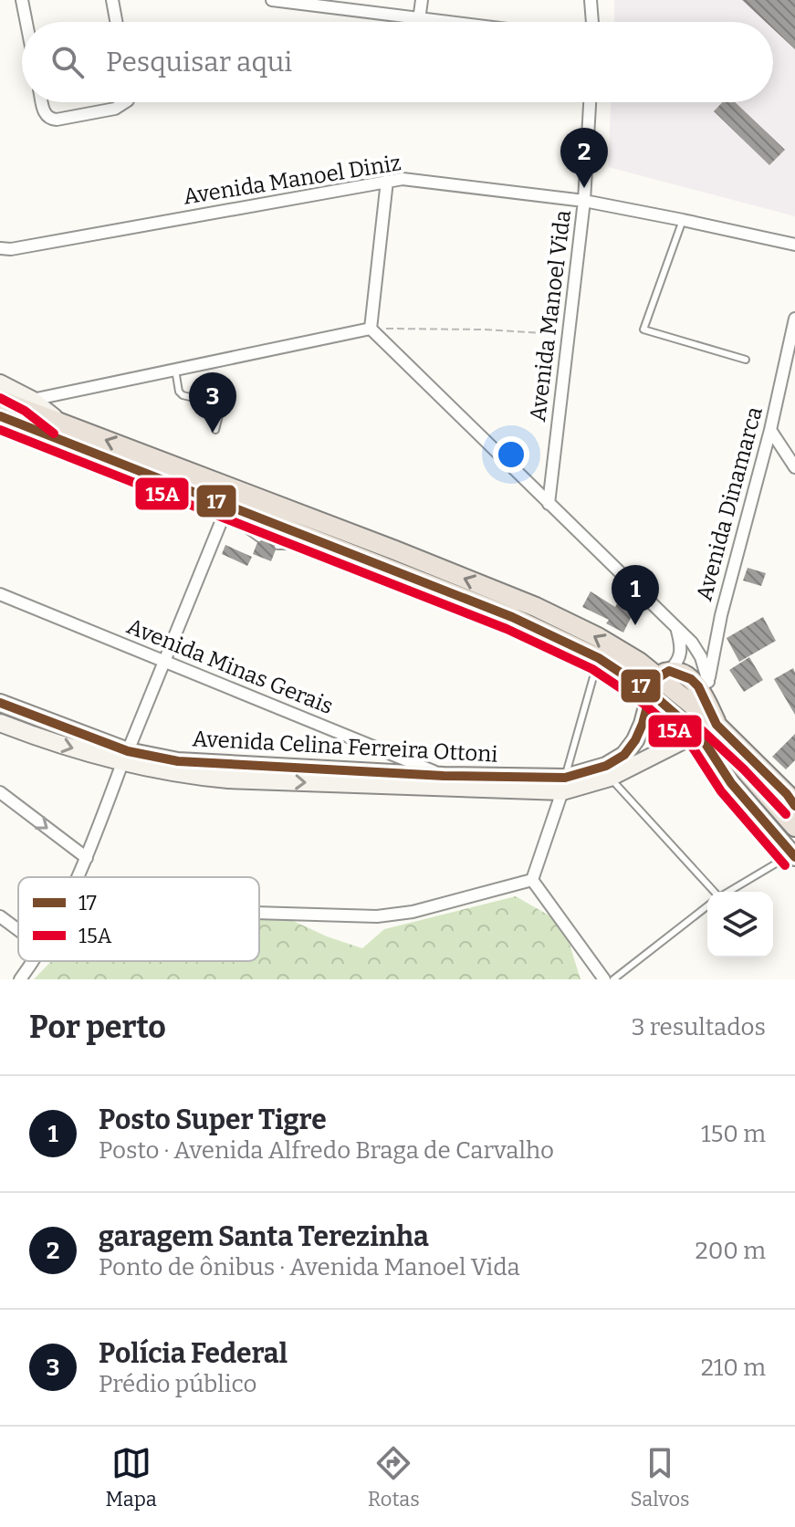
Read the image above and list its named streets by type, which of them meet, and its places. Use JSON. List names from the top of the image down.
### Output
{
  "streets": {
    "main road": ["Avenida Celina Ferreira Ottoni"],
    "street": [
      "Avenida Manoel Diniz",
      "Avenida Manoel Vida",
      "Avenida Dinamarca",
      "Avenida Minas Gerais"
    ]
  },
  "crossings": [
    ["Avenida Manoel Diniz", "Avenida Manoel Vida"],
    ["Avenida Minas Gerais", "Avenida Celina Ferreira Ottoni"]
  ],
  "lines": ["transit line 15A", "transit line 17"],
  "legend": ["17", "15A"],
  "page": {
    "search": "Pesquisar aqui",
    "pins": ["2", "3", "1"],
    "heading": ["Por perto", "3 resultados"],
    "list": [
      {
        "mark": "1",
        "name": "Posto Super Tigre",
        "note": "Posto · Avenida Alfredo Braga de Carvalho",
        "value": "150 m"
      },
      {
        "mark": "2",
        "name": "garagem Santa Terezinha",
        "note": "Ponto de ônibus · Avenida Manoel Vida",
        "value": "200 m"
      },
      {
        "mark": "3",
        "name": "Polícia Federal",
        "note": "Prédio público",
        "value": "210 m"
      }
    ],
    "nav": ["Mapa", "Rotas", "Salvos"]
  }
}
